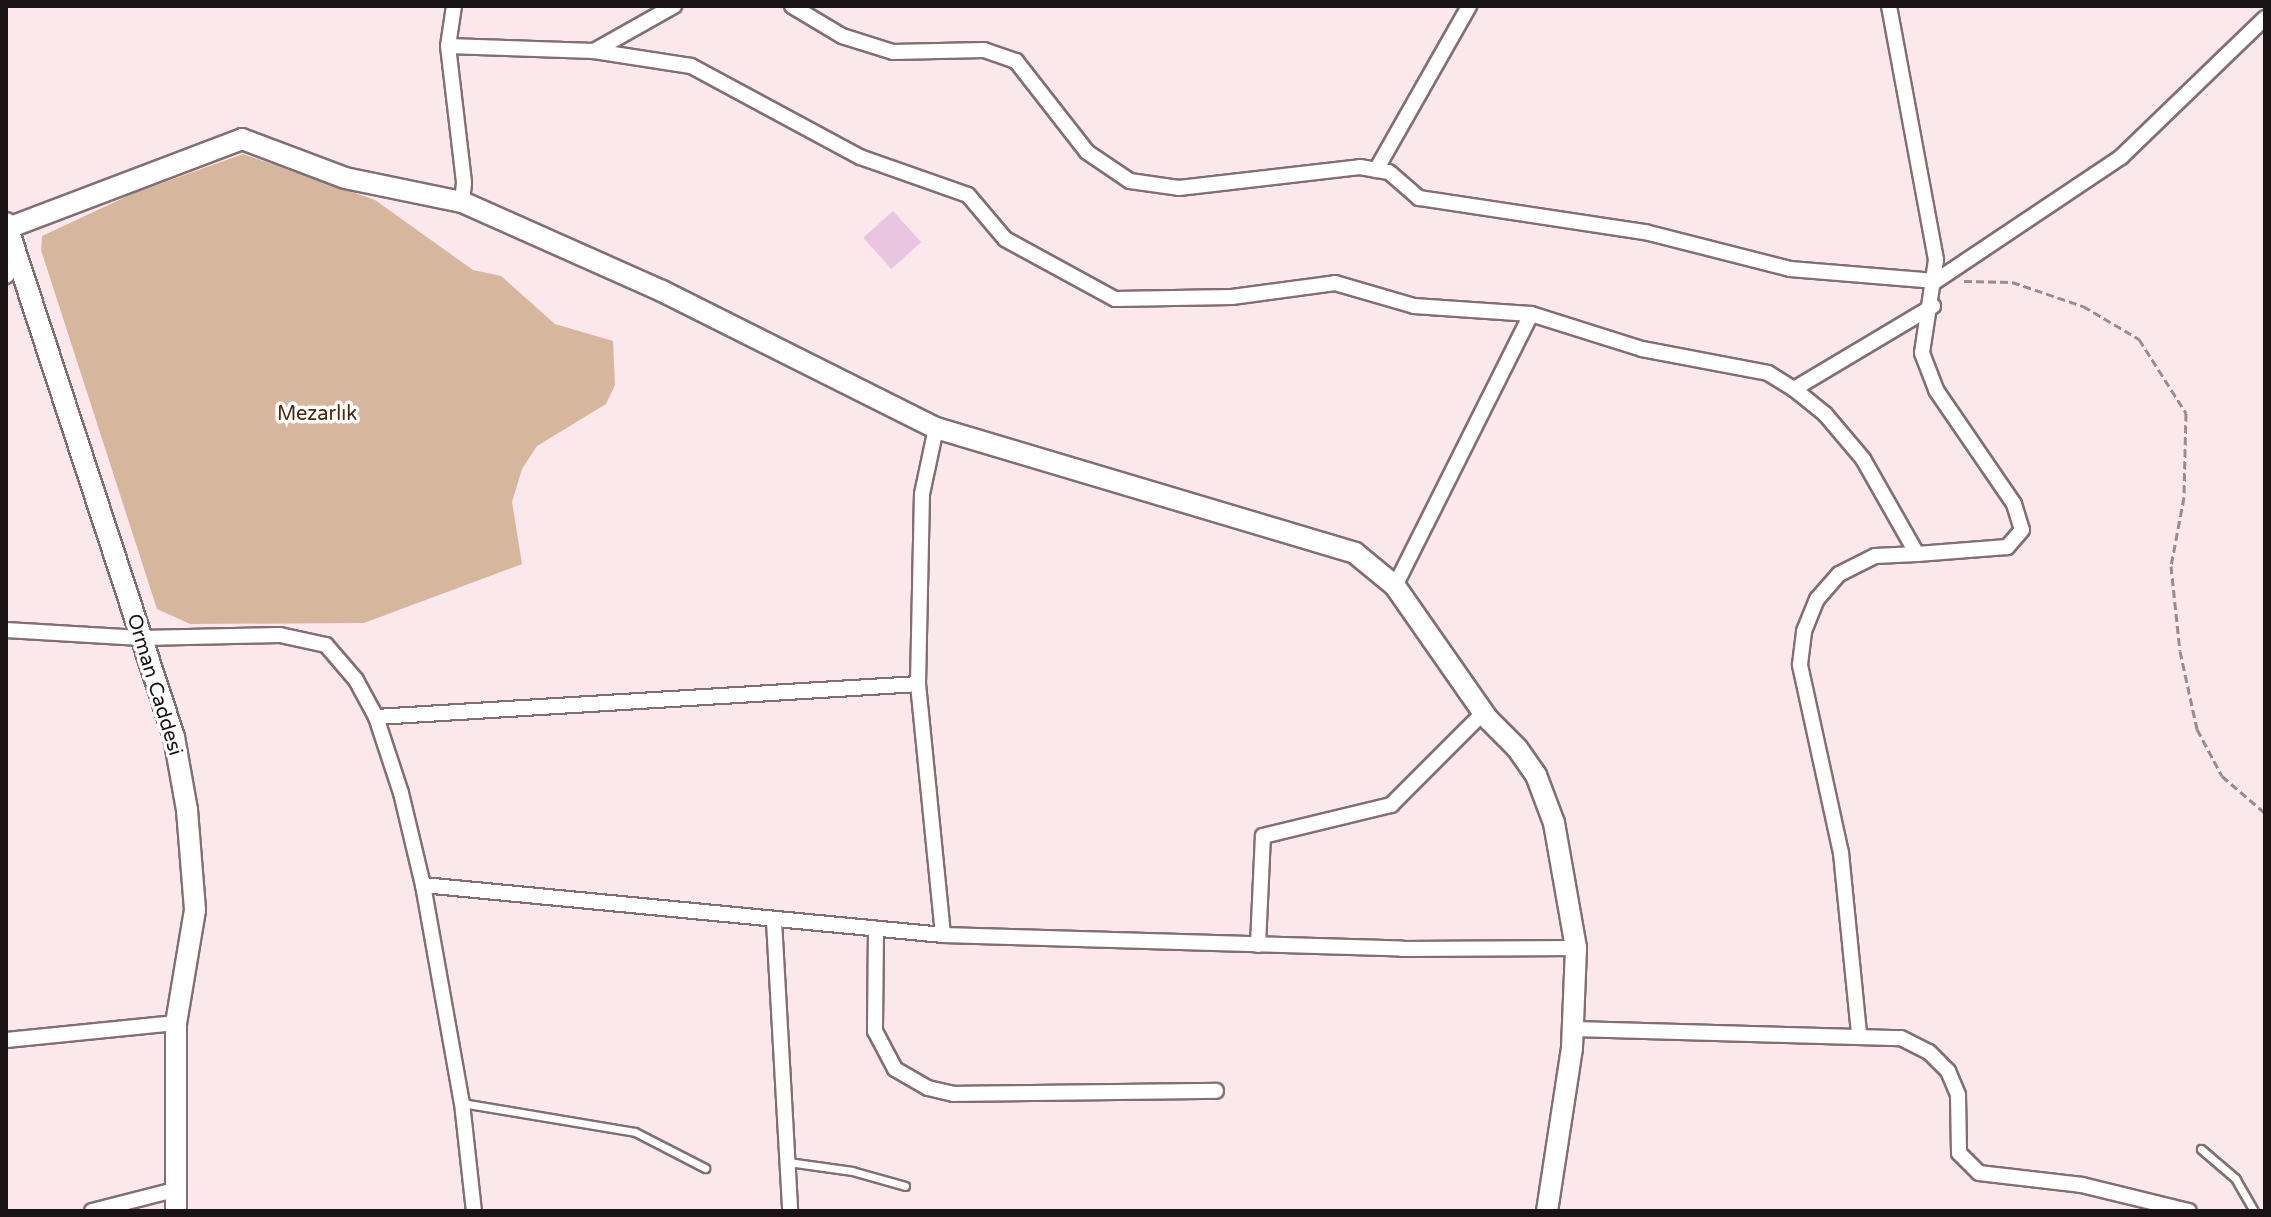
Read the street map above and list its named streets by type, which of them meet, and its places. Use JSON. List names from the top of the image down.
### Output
{
  "streets": {
    "street": ["Orman Caddesi"]
  },
  "parks": ["Mezarlık"]
}
